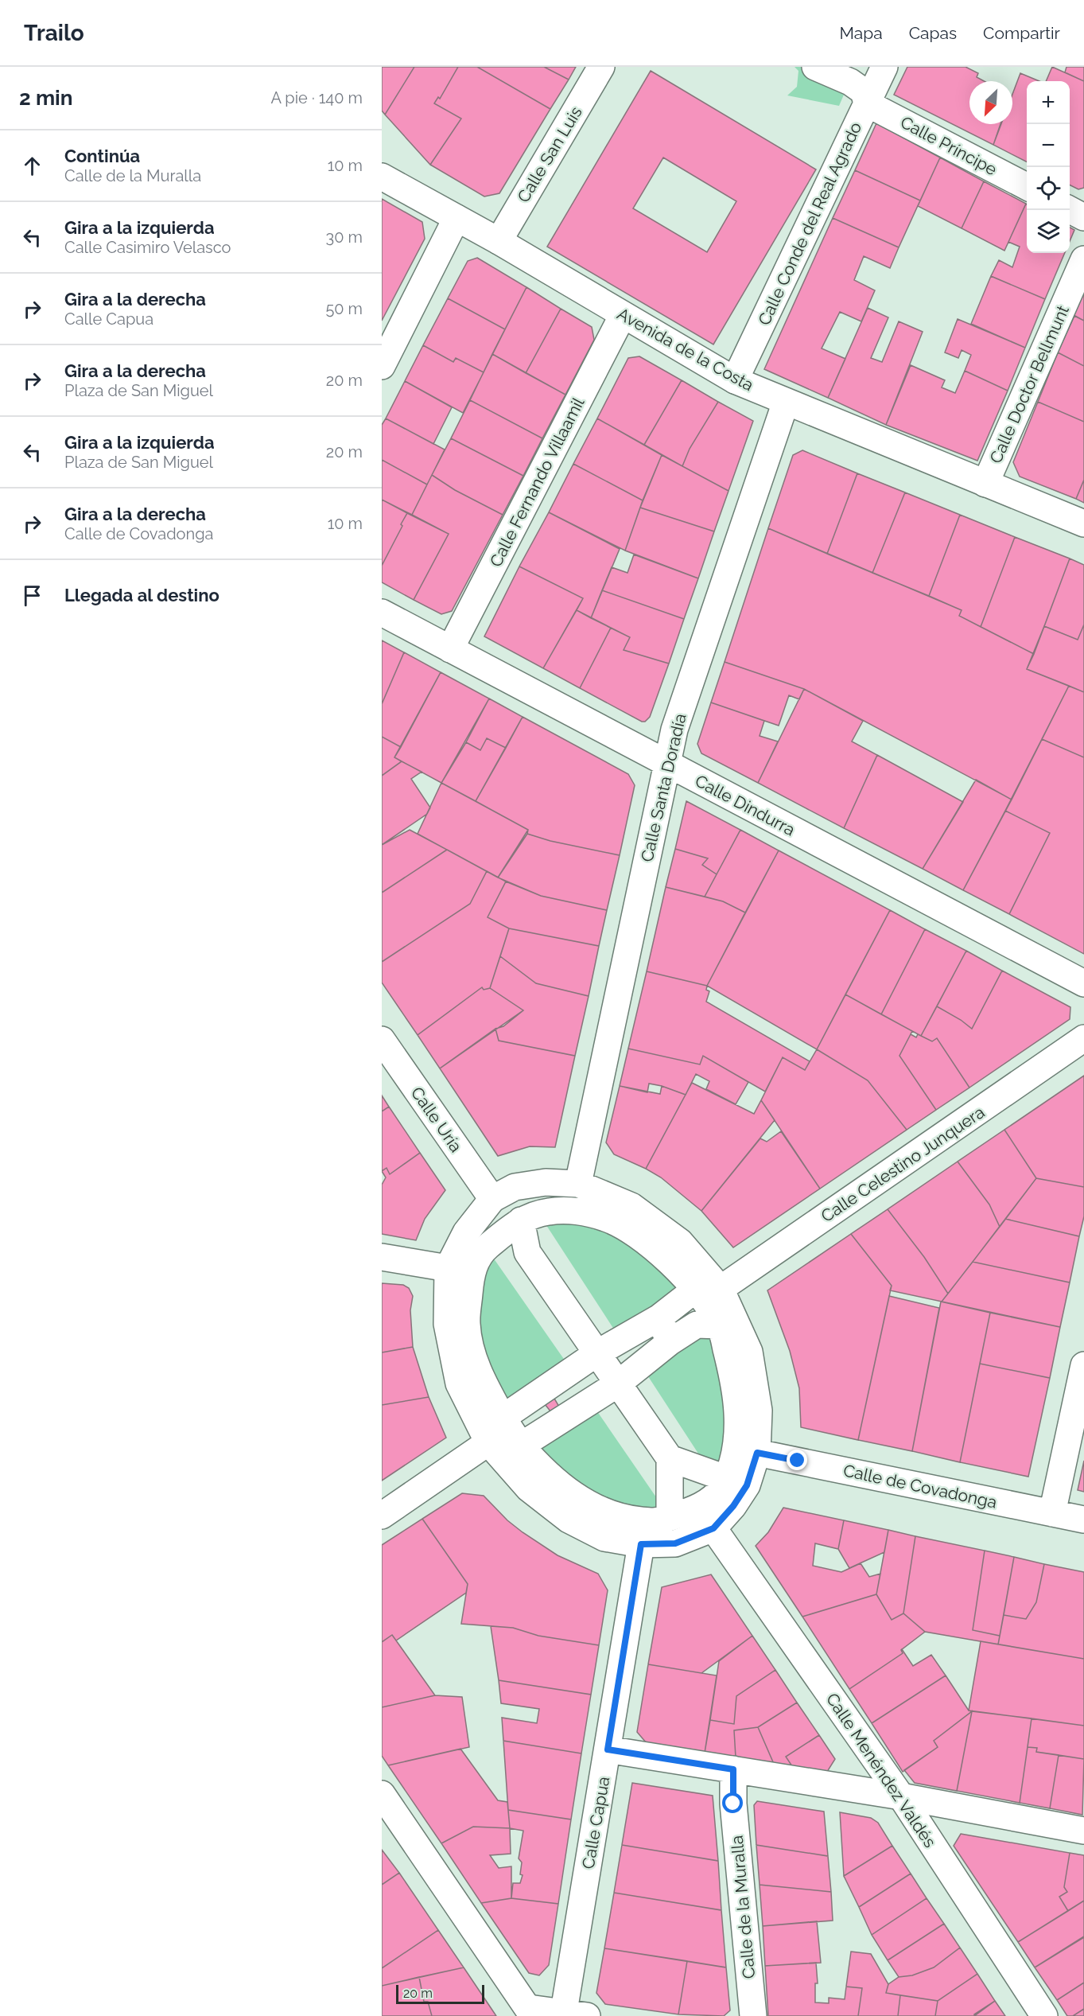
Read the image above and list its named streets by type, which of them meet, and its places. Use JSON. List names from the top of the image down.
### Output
{
  "streets": {
    "street": [
      "Calle Príncipe",
      "Calle San Luis",
      "Calle Conde del Real Agrado",
      "Avenida de la Costa",
      "Calle Doctor Bellmunt",
      "Calle Fernando Villaamil",
      "Calle Santa Doradía",
      "Calle Dindurra",
      "Calle Uría",
      "Calle Celestino Junquera",
      "Calle de Covadonga",
      "Calle Menéndez Valdés",
      "Calle Capua",
      "Calle de la Muralla"
    ]
  },
  "crossings": [
    ["Calle Príncipe", "Calle Conde del Real Agrado"],
    ["Calle San Luis", "Avenida de la Costa"],
    ["Calle Conde del Real Agrado", "Avenida de la Costa"],
    ["Avenida de la Costa", "Calle Doctor Bellmunt"],
    ["Avenida de la Costa", "Calle Fernando Villaamil"],
    ["Avenida de la Costa", "Calle Santa Doradía"],
    ["Calle Fernando Villaamil", "Calle Dindurra"],
    ["Calle Santa Doradía", "Calle Dindurra"]
  ],
  "scale_bar": "20 m",
  "north": "bottom left",
  "page": {
    "header": "Trailo",
    "nav": ["Mapa", "Capas", "Compartir"],
    "heading": ["2 min", "A pie · 140 m"],
    "map_buttons": ["+", "−"],
    "list": [
      ["Continúa", "Calle de la Muralla", "10 m"],
      ["Gira a la izquierda", "Calle Casimiro Velasco", "30 m"],
      ["Gira a la derecha", "Calle Capua", "50 m"],
      ["Gira a la derecha", "Plaza de San Miguel", "20 m"],
      ["Gira a la izquierda", "Plaza de San Miguel", "20 m"],
      ["Gira a la derecha", "Calle de Covadonga", "10 m"],
      "Llegada al destino"
    ],
    "scale": "20 m"
  }
}
